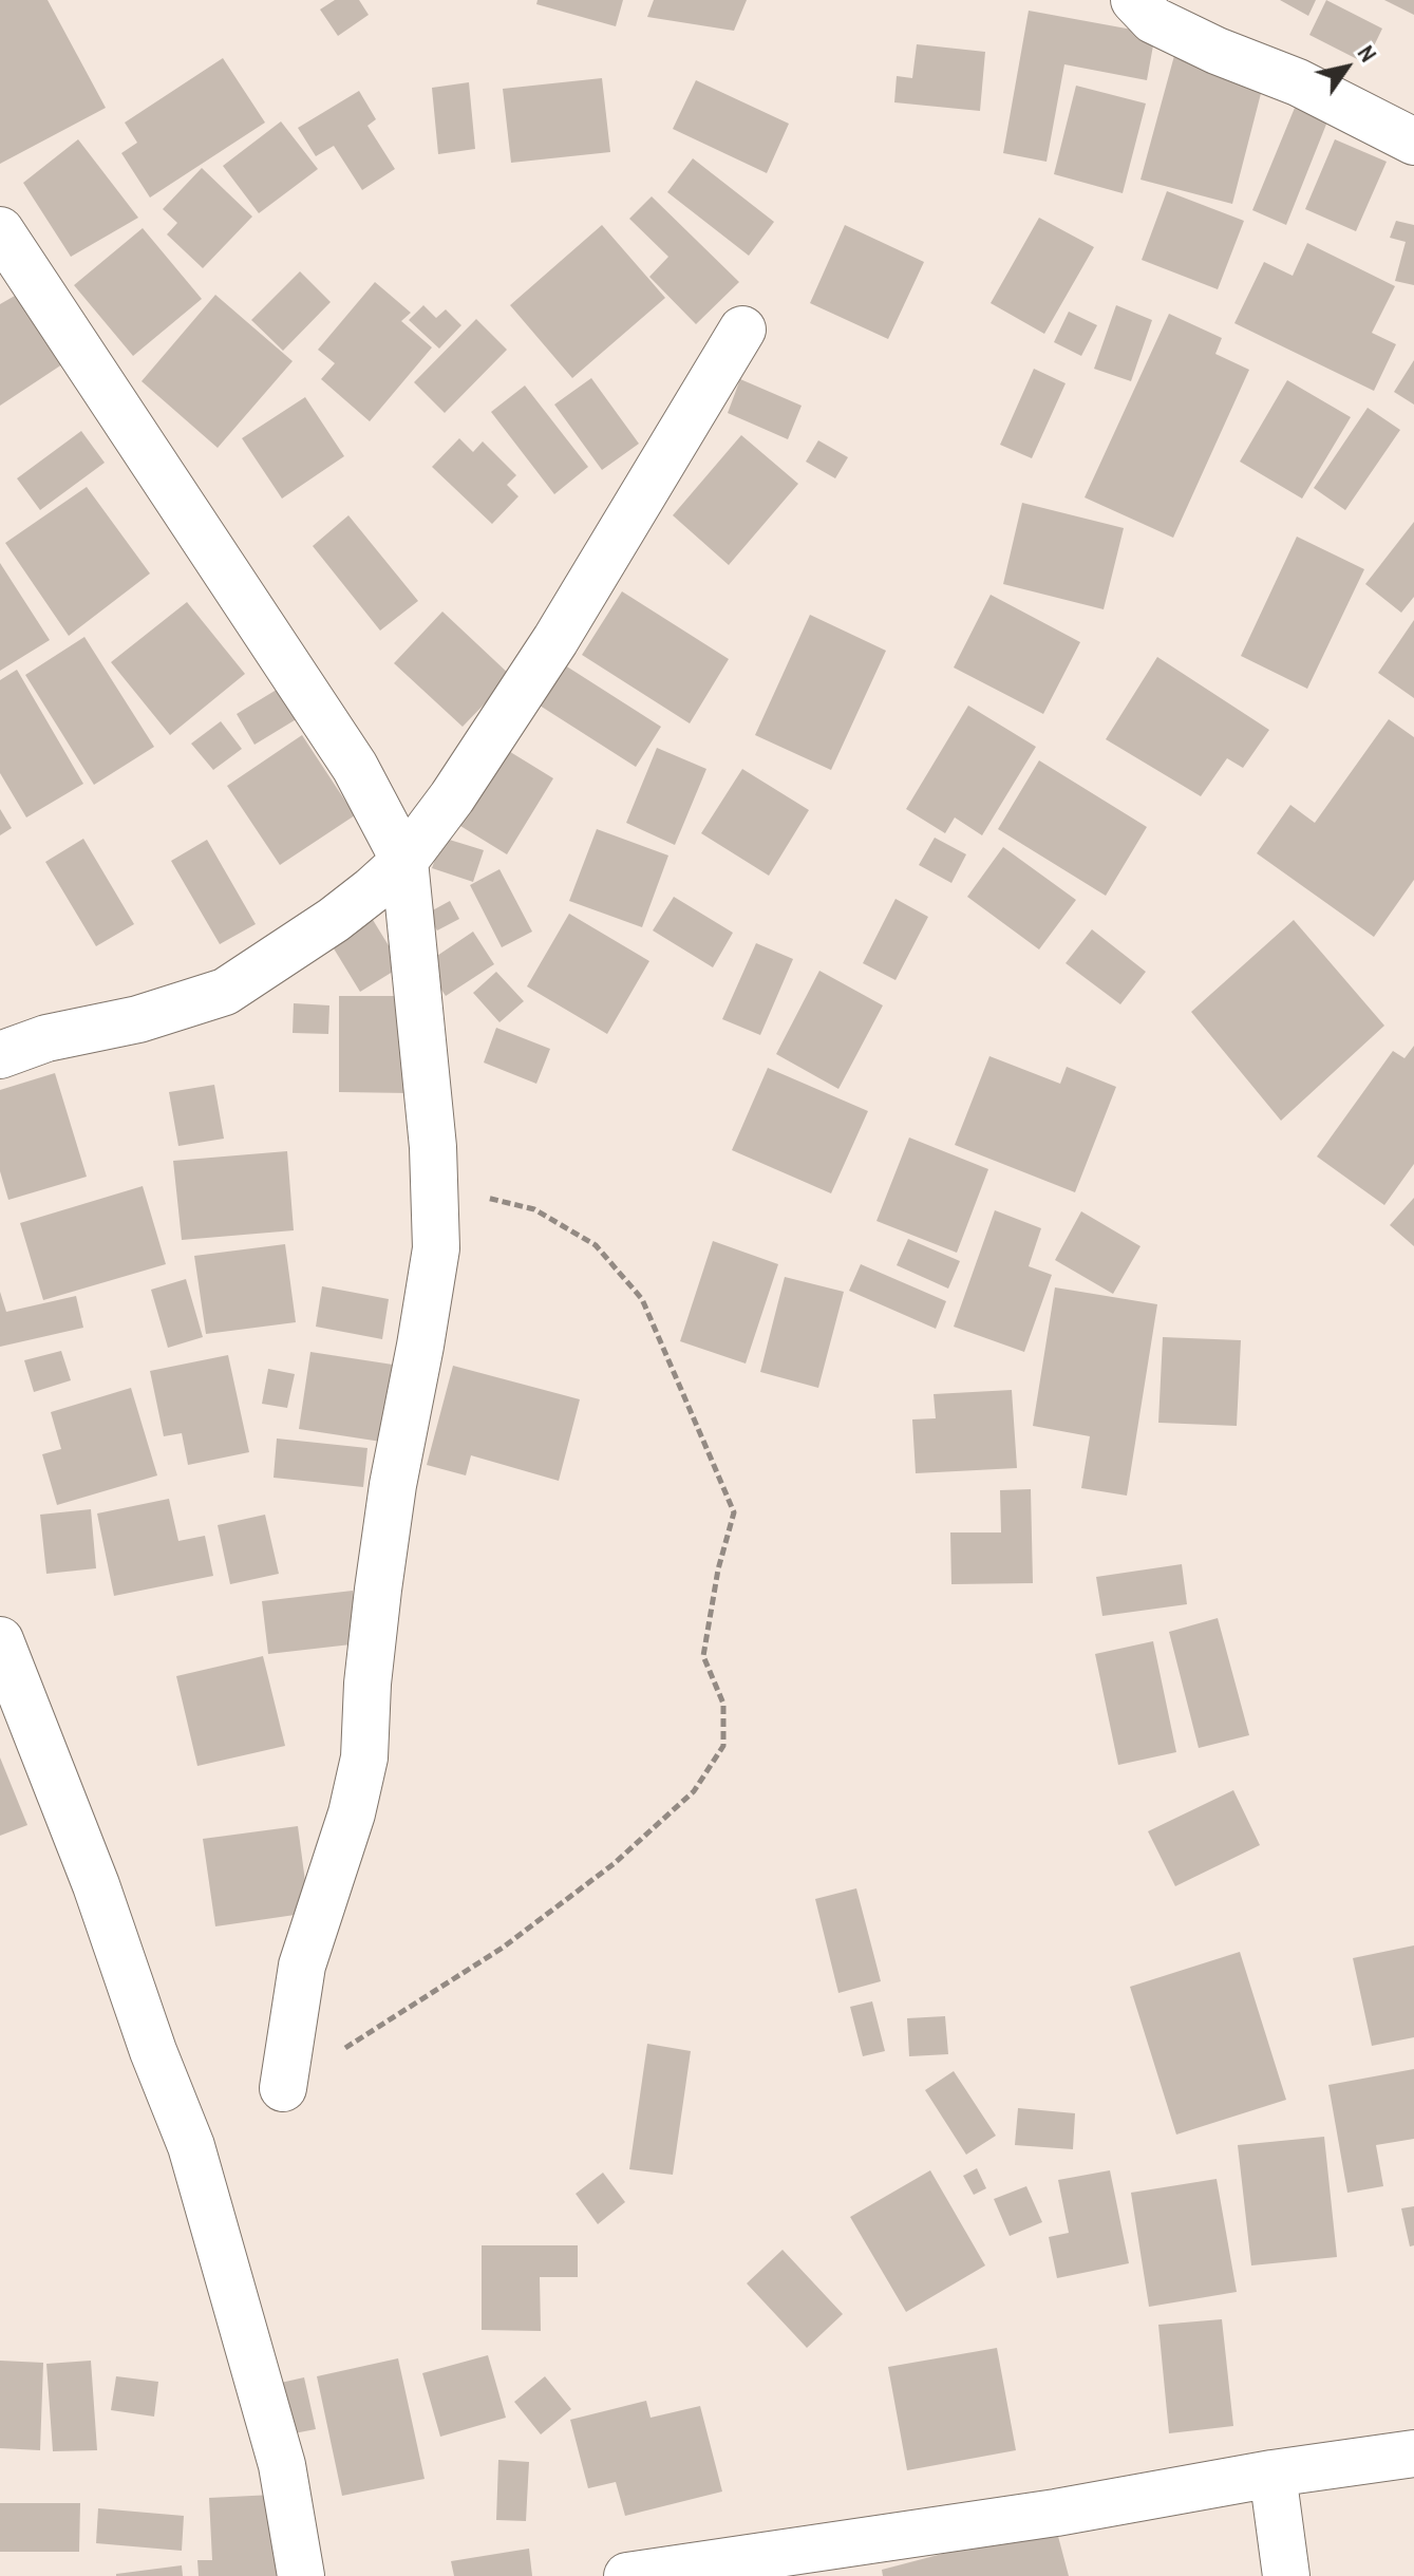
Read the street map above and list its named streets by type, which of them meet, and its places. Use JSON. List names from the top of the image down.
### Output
{
  "north": "top right"
}
